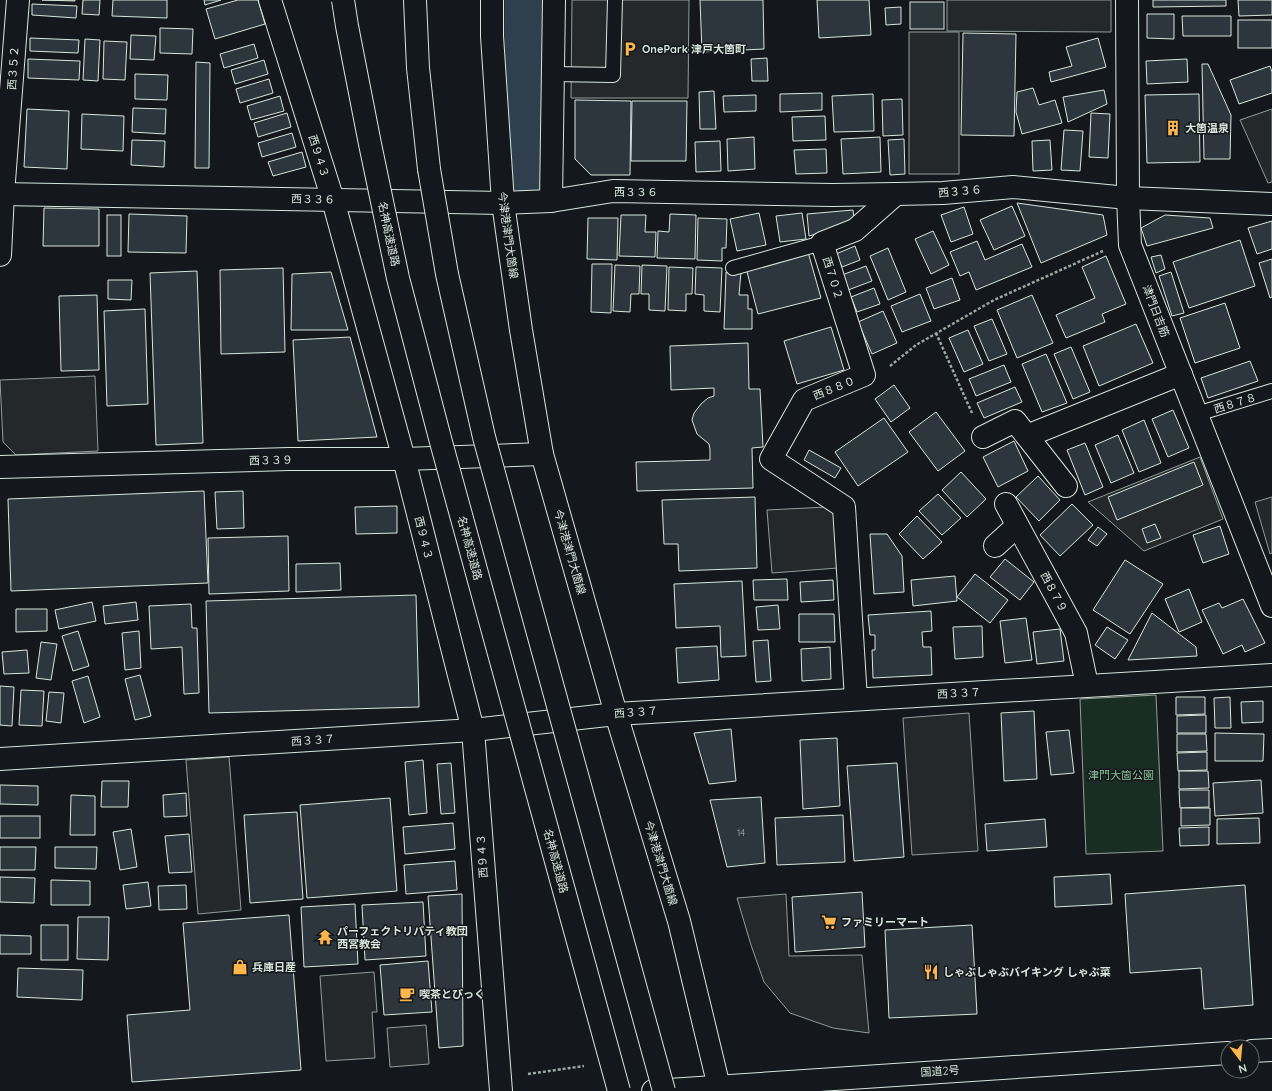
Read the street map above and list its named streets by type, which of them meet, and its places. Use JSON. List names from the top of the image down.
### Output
{
  "streets": {
    "main road": [
      "西３５２",
      "西９４３",
      "西３３６",
      "名神高速道路",
      "今津港津門大箇線",
      "西７０２",
      "津門日吉筋",
      "西８８０",
      "西３３９",
      "西８７９",
      "西３３７",
      "国道2号"
    ],
    "lane": ["西８７８"]
  },
  "crossings": [
    ["西３５２", "西３３６"],
    ["西９４３", "西３３６"],
    ["西９４３", "西３３９"],
    ["西９４３", "西３３７"],
    ["西３３６", "今津港津門大箇線"],
    ["西３３６", "西７０２"],
    ["西３３６", "津門日吉筋"],
    ["今津港津門大箇線", "西３３９"],
    ["今津港津門大箇線", "西３３７"],
    ["今津港津門大箇線", "国道2号"],
    ["西７０２", "西８８０"],
    ["津門日吉筋", "西８８０"],
    ["津門日吉筋", "西８７８"],
    ["西８８０", "西３３７"],
    ["西８７９", "西３３７"]
  ],
  "parks": ["津門大箇公園"],
  "places": {
    "parking": ["OnePark 津戸大箇町"],
    "building": ["大箇温泉"],
    "supermarket": ["ファミリーマート"],
    "temple": ["パーフェクトリバティ教団 西宮教会"],
    "shop": ["兵庫日産"],
    "restaurant": ["しゃぶしゃぶバイキング しゃぶ菜"],
    "cafe": ["喫茶とぴっく"]
  },
  "house_numbers": ["14"],
  "north": "bottom"
}
